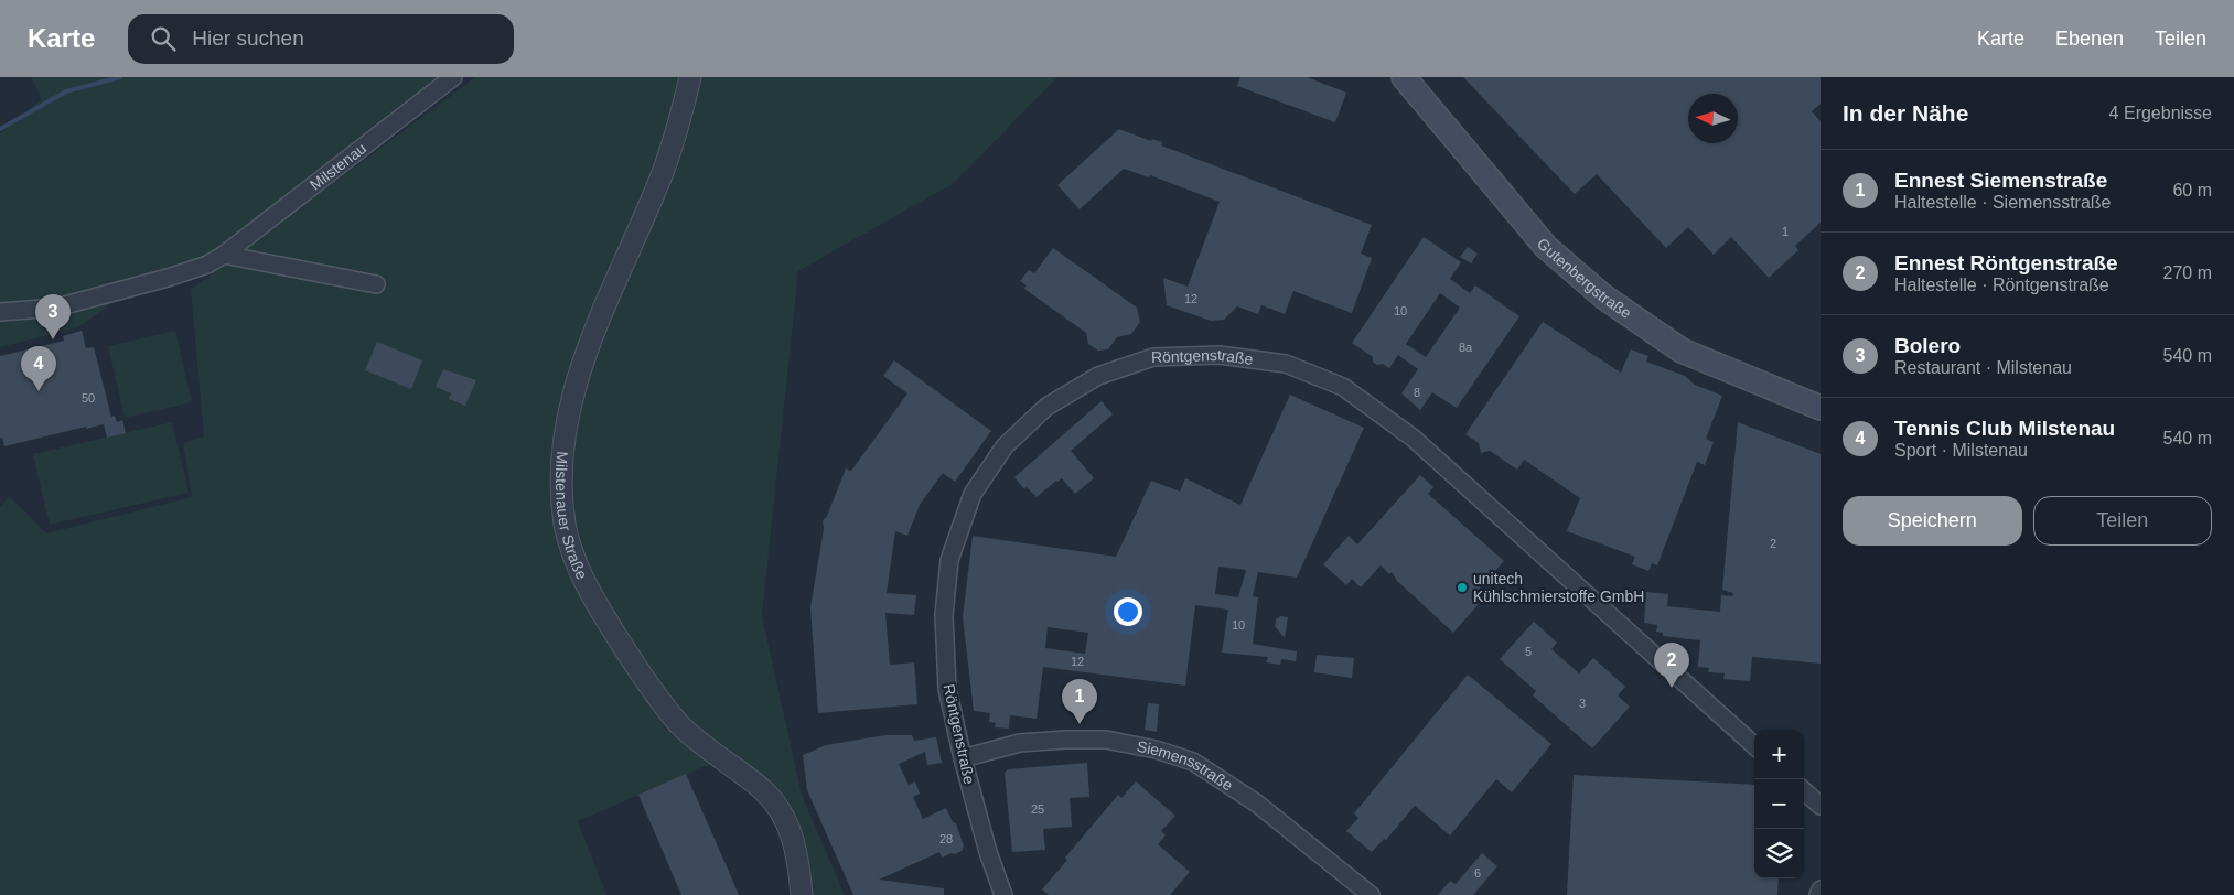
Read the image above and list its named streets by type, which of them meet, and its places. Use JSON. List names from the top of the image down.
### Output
{
  "streets": {
    "main road": ["Gutenbergstraße"],
    "street": [
      "Milstenau",
      "Röntgenstraße",
      "Milstenauer Straße",
      "Siemensstraße"
    ]
  },
  "crossings": [
    ["Röntgenstraße", "Siemensstraße"]
  ],
  "places": ["unitech Kühlschmierstoffe GmbH"],
  "house_numbers": [
    "1",
    "12",
    "10",
    "8a",
    "8",
    "50",
    "2",
    "10",
    "5",
    "12",
    "3",
    "25",
    "28",
    "6"
  ],
  "north": "left",
  "page": {
    "header": "Karte",
    "search": "Hier suchen",
    "nav": ["Karte", "Ebenen", "Teilen"],
    "heading": ["In der Nähe", "4 Ergebnisse"],
    "list": [
      {
        "mark": "1",
        "name": "Ennest Siemenstraße",
        "note": "Haltestelle · Siemensstraße",
        "value": "60 m"
      },
      {
        "mark": "2",
        "name": "Ennest Röntgenstraße",
        "note": "Haltestelle · Röntgenstraße",
        "value": "270 m"
      },
      {
        "mark": "3",
        "name": "Bolero",
        "note": "Restaurant · Milstenau",
        "value": "540 m"
      },
      {
        "mark": "4",
        "name": "Tennis Club Milstenau",
        "note": "Sport · Milstenau",
        "value": "540 m"
      }
    ],
    "pins": [
      "3",
      "4",
      "2",
      "1"
    ],
    "buttons": ["Speichern", "Teilen"],
    "map_buttons": ["+", "−"]
  }
}
